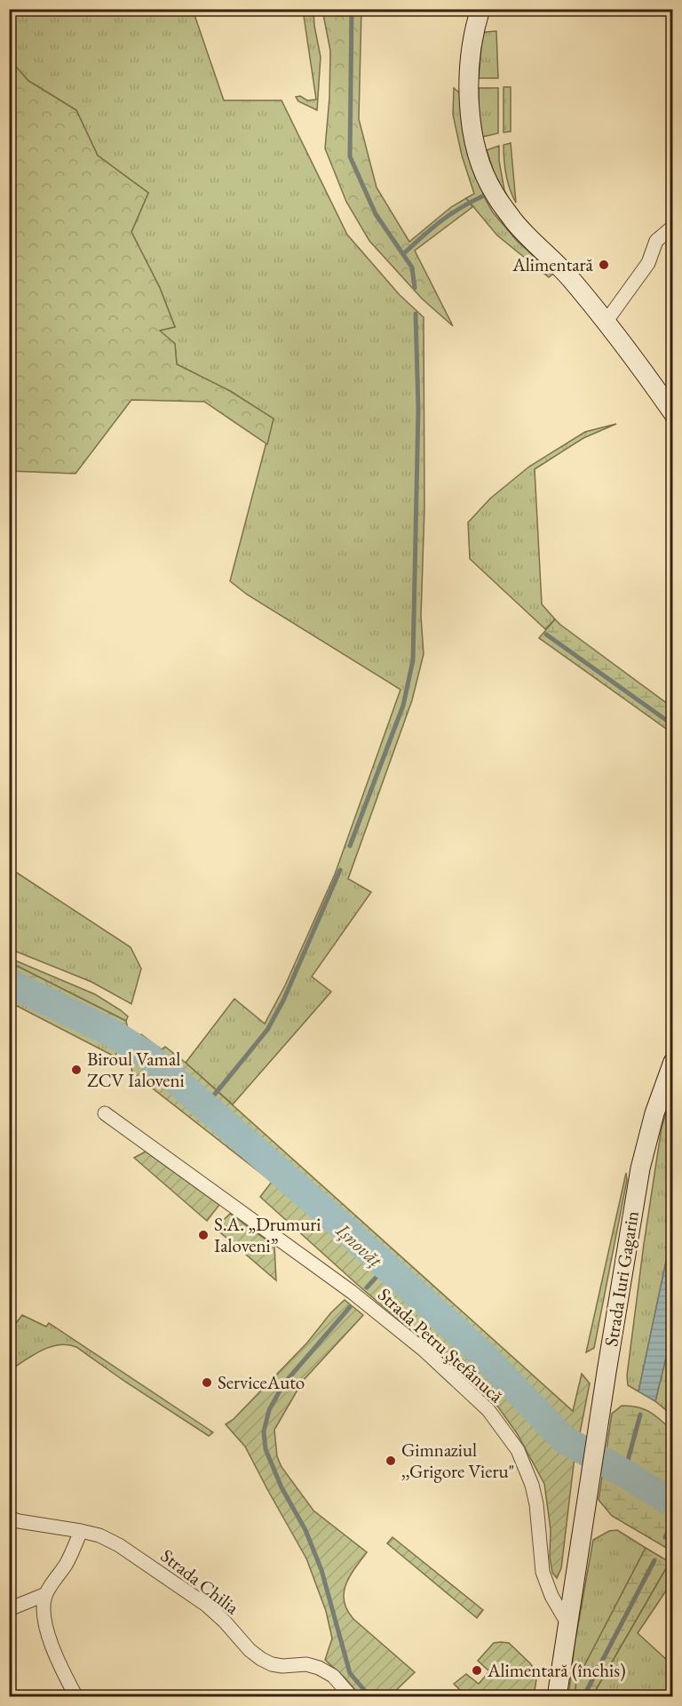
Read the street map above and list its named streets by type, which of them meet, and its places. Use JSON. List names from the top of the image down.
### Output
{
  "streets": {
    "main road": ["Strada Iuri Gagarin"],
    "street": ["Strada Petru Ştefănucă", "Strada Chilia"]
  },
  "crossings": [
    ["Strada Iuri Gagarin", "Strada Petru Ştefănucă"]
  ],
  "water": ["Ișnovăț"],
  "places": [
    "Alimentară",
    "Biroul Vamal ZCV Ialoveni",
    "S.A. „Drumuri Ialoveni”",
    "ServiceAuto",
    "Gimnaziul ,,Grigore Vieru\"",
    "Alimentară (închis)"
  ]
}
